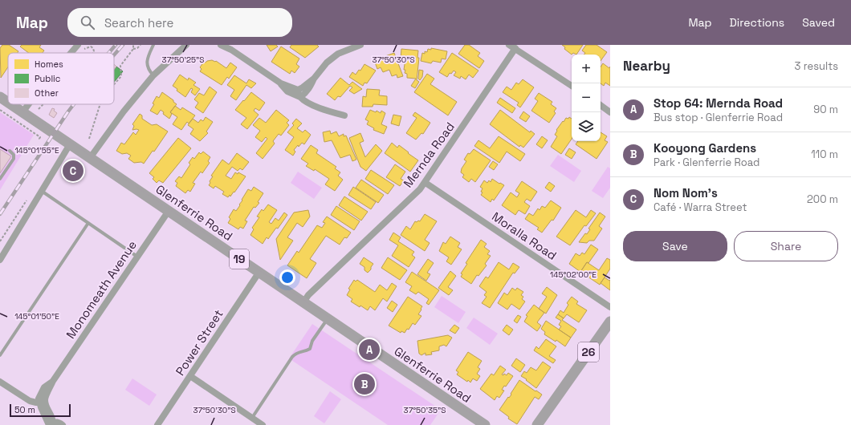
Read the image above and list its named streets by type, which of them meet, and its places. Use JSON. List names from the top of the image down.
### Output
{
  "streets": {
    "main road": ["Glenferrie Road", "19", "26"],
    "street": [
      "Mernda Road",
      "Moralla Road",
      "Monomeath Avenue",
      "Power Street"
    ]
  },
  "crossings": [
    ["Mernda Road", "Glenferrie Road"],
    ["Mernda Road", "Moralla Road"],
    ["Glenferrie Road", "Monomeath Avenue"],
    ["Glenferrie Road", "Power Street"]
  ],
  "legend": ["Homes", "Public", "Other"],
  "scale_bar": "50 m",
  "page": {
    "header": "Map",
    "search": "Search here",
    "nav": ["Map", "Directions", "Saved"],
    "heading": ["Nearby", "3 results"],
    "map_buttons": ["+", "−"],
    "list": [
      {
        "mark": "A",
        "name": "Stop 64: Mernda Road",
        "note": "Bus stop · Glenferrie Road",
        "value": "90 m"
      },
      {
        "mark": "B",
        "name": "Kooyong Gardens",
        "note": "Park · Glenferrie Road",
        "value": "110 m"
      },
      {
        "mark": "C",
        "name": "Nom Nom's",
        "note": "Café · Warra Street",
        "value": "200 m"
      }
    ],
    "pins": ["C", "A", "B"],
    "buttons": ["Save", "Share"],
    "scale": "50 m"
  },
  "coordinates": [
    "37°50'25\"S",
    "37°50'30\"S",
    "145°01'55\"E",
    "145°02'00\"E",
    "145°01'50\"E",
    "37°50'35\"S"
  ]
}
